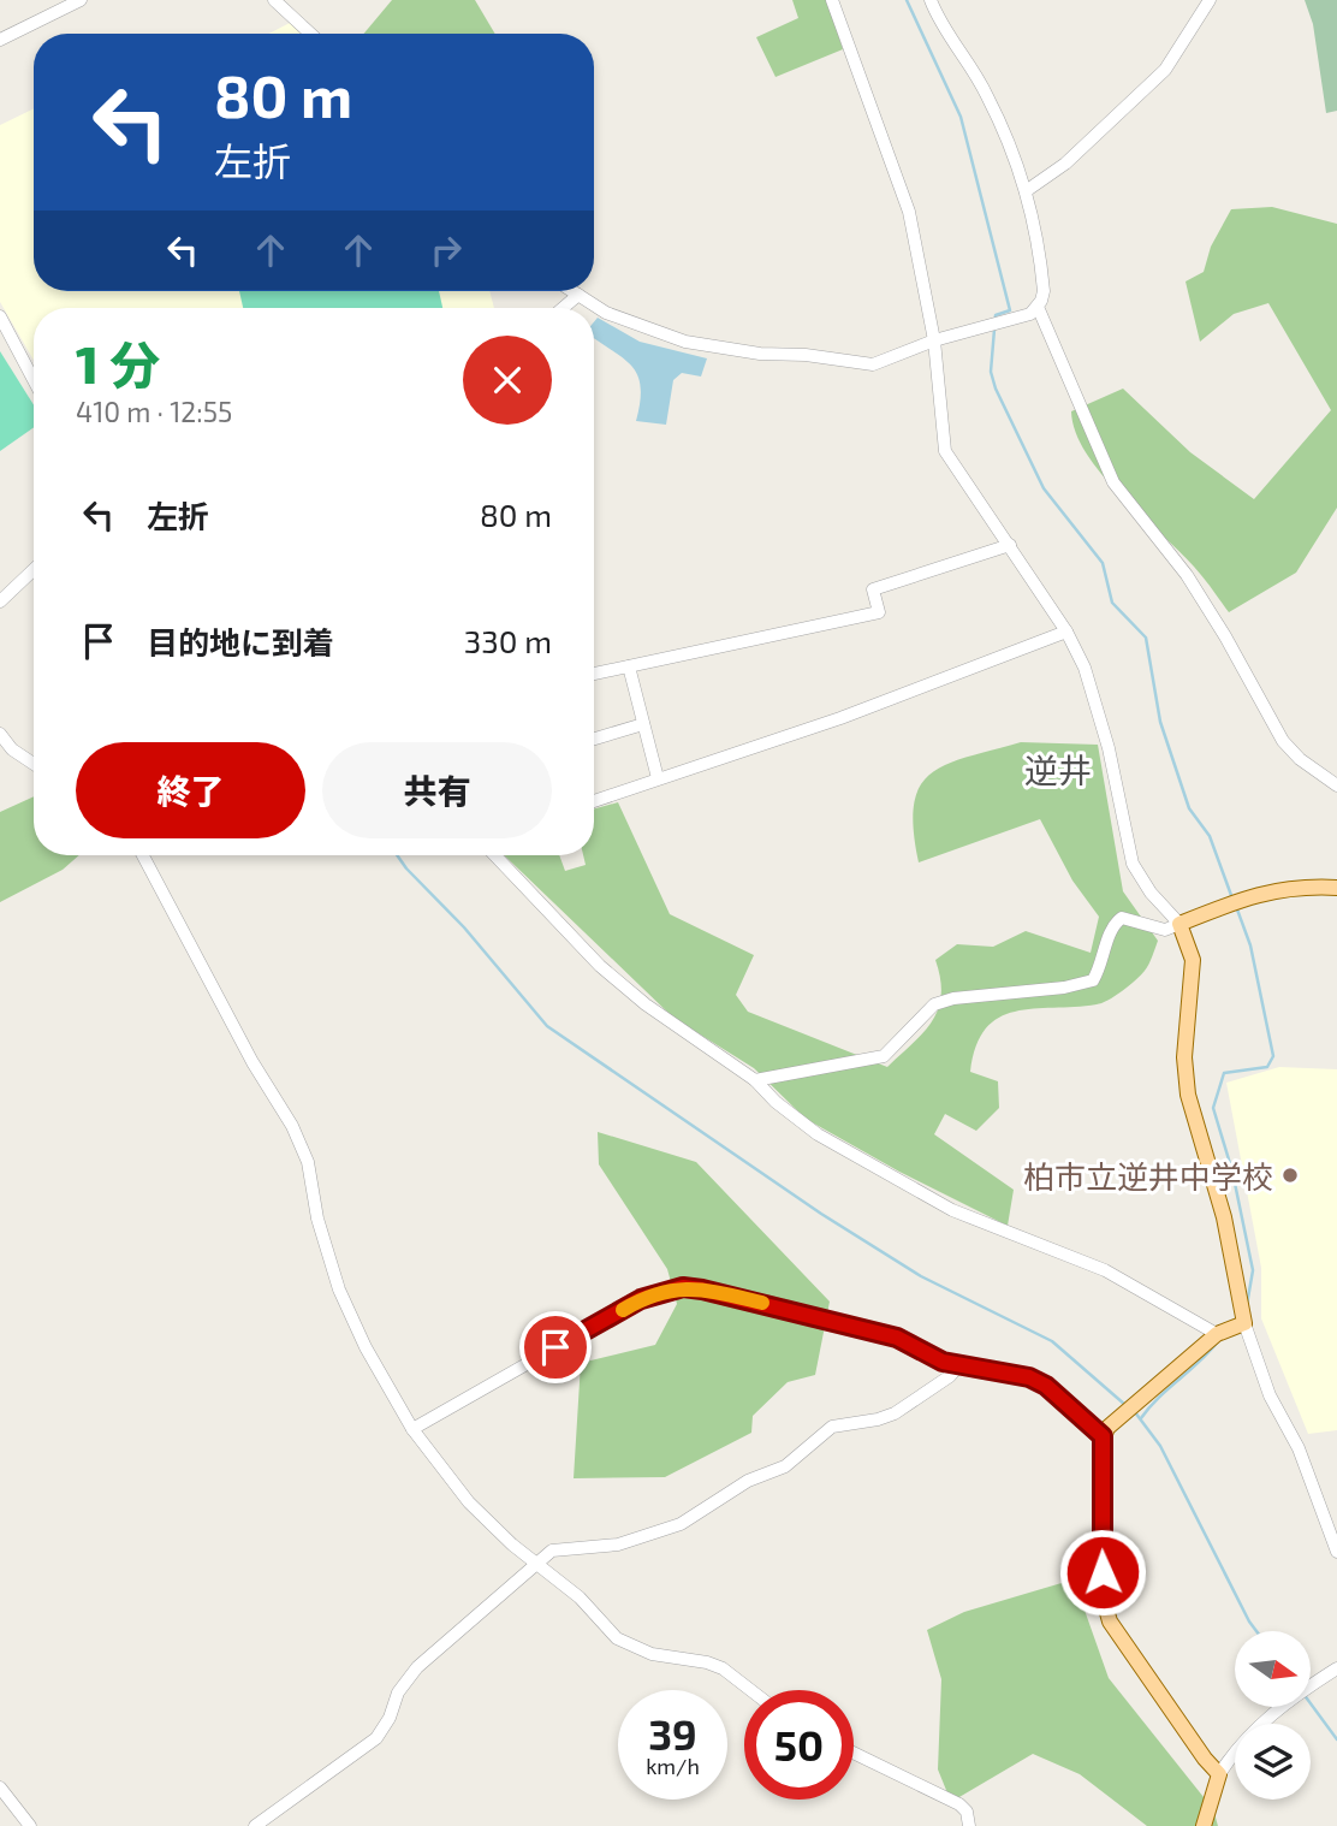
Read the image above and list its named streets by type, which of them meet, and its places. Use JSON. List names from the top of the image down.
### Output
{
  "districts": ["逆井"],
  "places": ["柏市立逆井中学校"],
  "north": "right",
  "page": {
    "turn": ["80 m", "左折"],
    "heading": ["1 分", "410 m · 12:55"],
    "list": [
      {
        "name": "左折",
        "value": "80 m"
      },
      {
        "name": "目的地に到着",
        "value": "330 m"
      }
    ],
    "buttons": ["終了", "共有"],
    "speed": "39 km/h",
    "limit": "50"
  }
}
